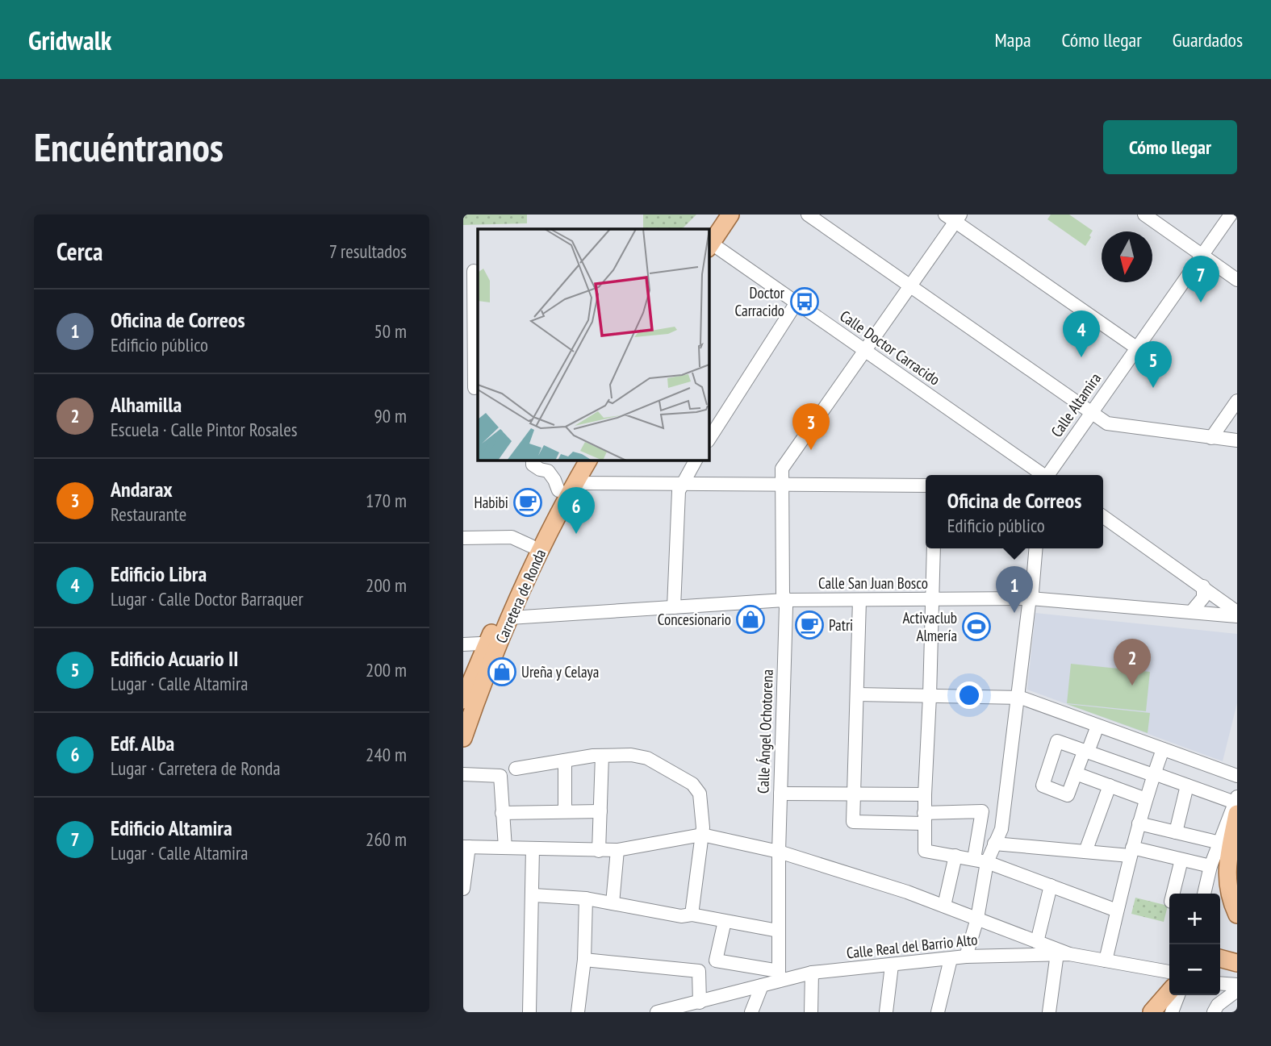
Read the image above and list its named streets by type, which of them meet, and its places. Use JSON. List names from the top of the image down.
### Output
{
  "streets": {
    "main road": ["Carretera de Ronda"],
    "street": [
      "Calle Doctor Carracido",
      "Calle Altamira",
      "Calle San Juan Bosco",
      "Calle Ángel Ochotorena",
      "Calle Real del Barrio Alto"
    ]
  },
  "crossings": [
    ["Calle Doctor Carracido", "Calle Ángel Ochotorena"],
    ["Calle San Juan Bosco", "Carretera de Ronda"],
    ["Calle San Juan Bosco", "Calle Ángel Ochotorena"],
    ["Calle Ángel Ochotorena", "Calle Real del Barrio Alto"]
  ],
  "places": {
    "bus stop": ["Doctor Carracido"],
    "cafe": ["Habibi", "Patri"],
    "shop": ["Concesionario", "Ureña y Celaya"],
    "sports": ["Activaclub Almería"]
  },
  "north": "bottom",
  "page": {
    "header": "Gridwalk",
    "nav": ["Mapa", "Cómo llegar", "Guardados"],
    "buttons": "Cómo llegar",
    "title": "Encuéntranos",
    "heading": ["Cerca", "7 resultados"],
    "pins": [
      "7",
      "4",
      "5",
      "3",
      "6",
      "1",
      "2"
    ],
    "list": [
      {
        "mark": "1",
        "name": "Oficina de Correos",
        "note": "Edificio público",
        "value": "50 m"
      },
      {
        "mark": "2",
        "name": "Alhamilla",
        "note": "Escuela · Calle Pintor Rosales",
        "value": "90 m"
      },
      {
        "mark": "3",
        "name": "Andarax",
        "note": "Restaurante",
        "value": "170 m"
      },
      {
        "mark": "4",
        "name": "Edificio Libra",
        "note": "Lugar · Calle Doctor Barraquer",
        "value": "200 m"
      },
      {
        "mark": "5",
        "name": "Edificio Acuario II",
        "note": "Lugar · Calle Altamira",
        "value": "200 m"
      },
      {
        "mark": "6",
        "name": "Edf. Alba",
        "note": "Lugar · Carretera de Ronda",
        "value": "240 m"
      },
      {
        "mark": "7",
        "name": "Edificio Altamira",
        "note": "Lugar · Calle Altamira",
        "value": "260 m"
      }
    ],
    "popup": ["Oficina de Correos", "Edificio público"],
    "map_buttons": ["+", "−"]
  }
}
